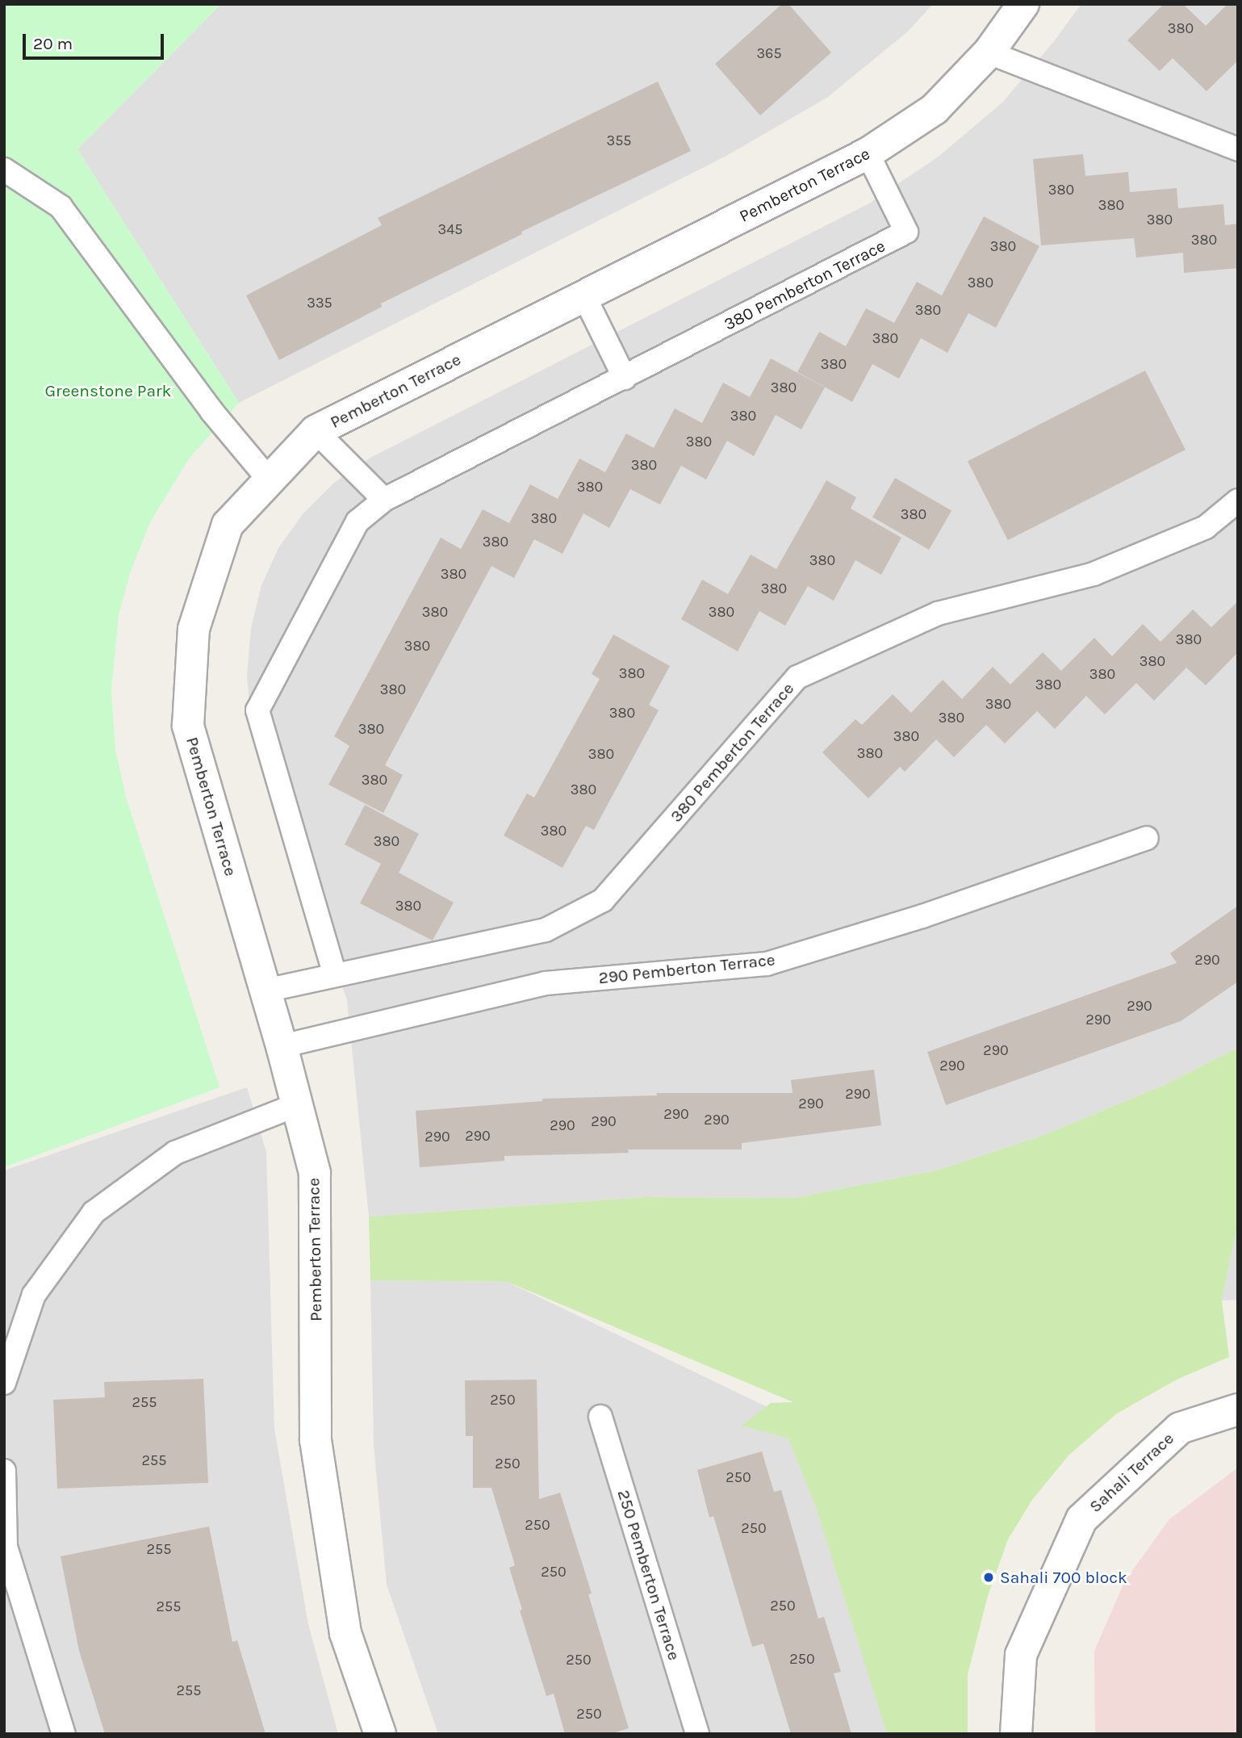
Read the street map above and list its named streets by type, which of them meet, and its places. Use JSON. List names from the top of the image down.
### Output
{
  "streets": {
    "street": ["Pemberton Terrace", "Sahali Terrace"],
    "lane": ["380 Pemberton Terrace", "290 Pemberton Terrace", "250 Pemberton Terrace"]
  },
  "crossings": [
    ["Pemberton Terrace", "380 Pemberton Terrace"],
    ["Pemberton Terrace", "290 Pemberton Terrace"]
  ],
  "parks": ["Greenstone Park"],
  "places": ["Sahali 700 block"],
  "house_numbers": [
    "380",
    "365",
    "355",
    "380",
    "380",
    "380",
    "345",
    "380",
    "380",
    "380",
    "335",
    "380",
    "380",
    "380",
    "380",
    "380",
    "380",
    "380",
    "380",
    "380",
    "380",
    "380",
    "380",
    "380",
    "380",
    "380",
    "380",
    "380",
    "380",
    "380",
    "380",
    "380",
    "380",
    "380",
    "380",
    "380",
    "380",
    "380",
    "380",
    "380",
    "380",
    "380",
    "380",
    "380",
    "380",
    "380",
    "290",
    "290",
    "290",
    "290",
    "290",
    "290",
    "290",
    "290",
    "290",
    "290",
    "290",
    "290",
    "290",
    "250",
    "255",
    "255",
    "250",
    "250",
    "250",
    "250",
    "255",
    "250",
    "250",
    "255",
    "250",
    "250",
    "255",
    "250"
  ],
  "scale_bar": "20 m"
}
